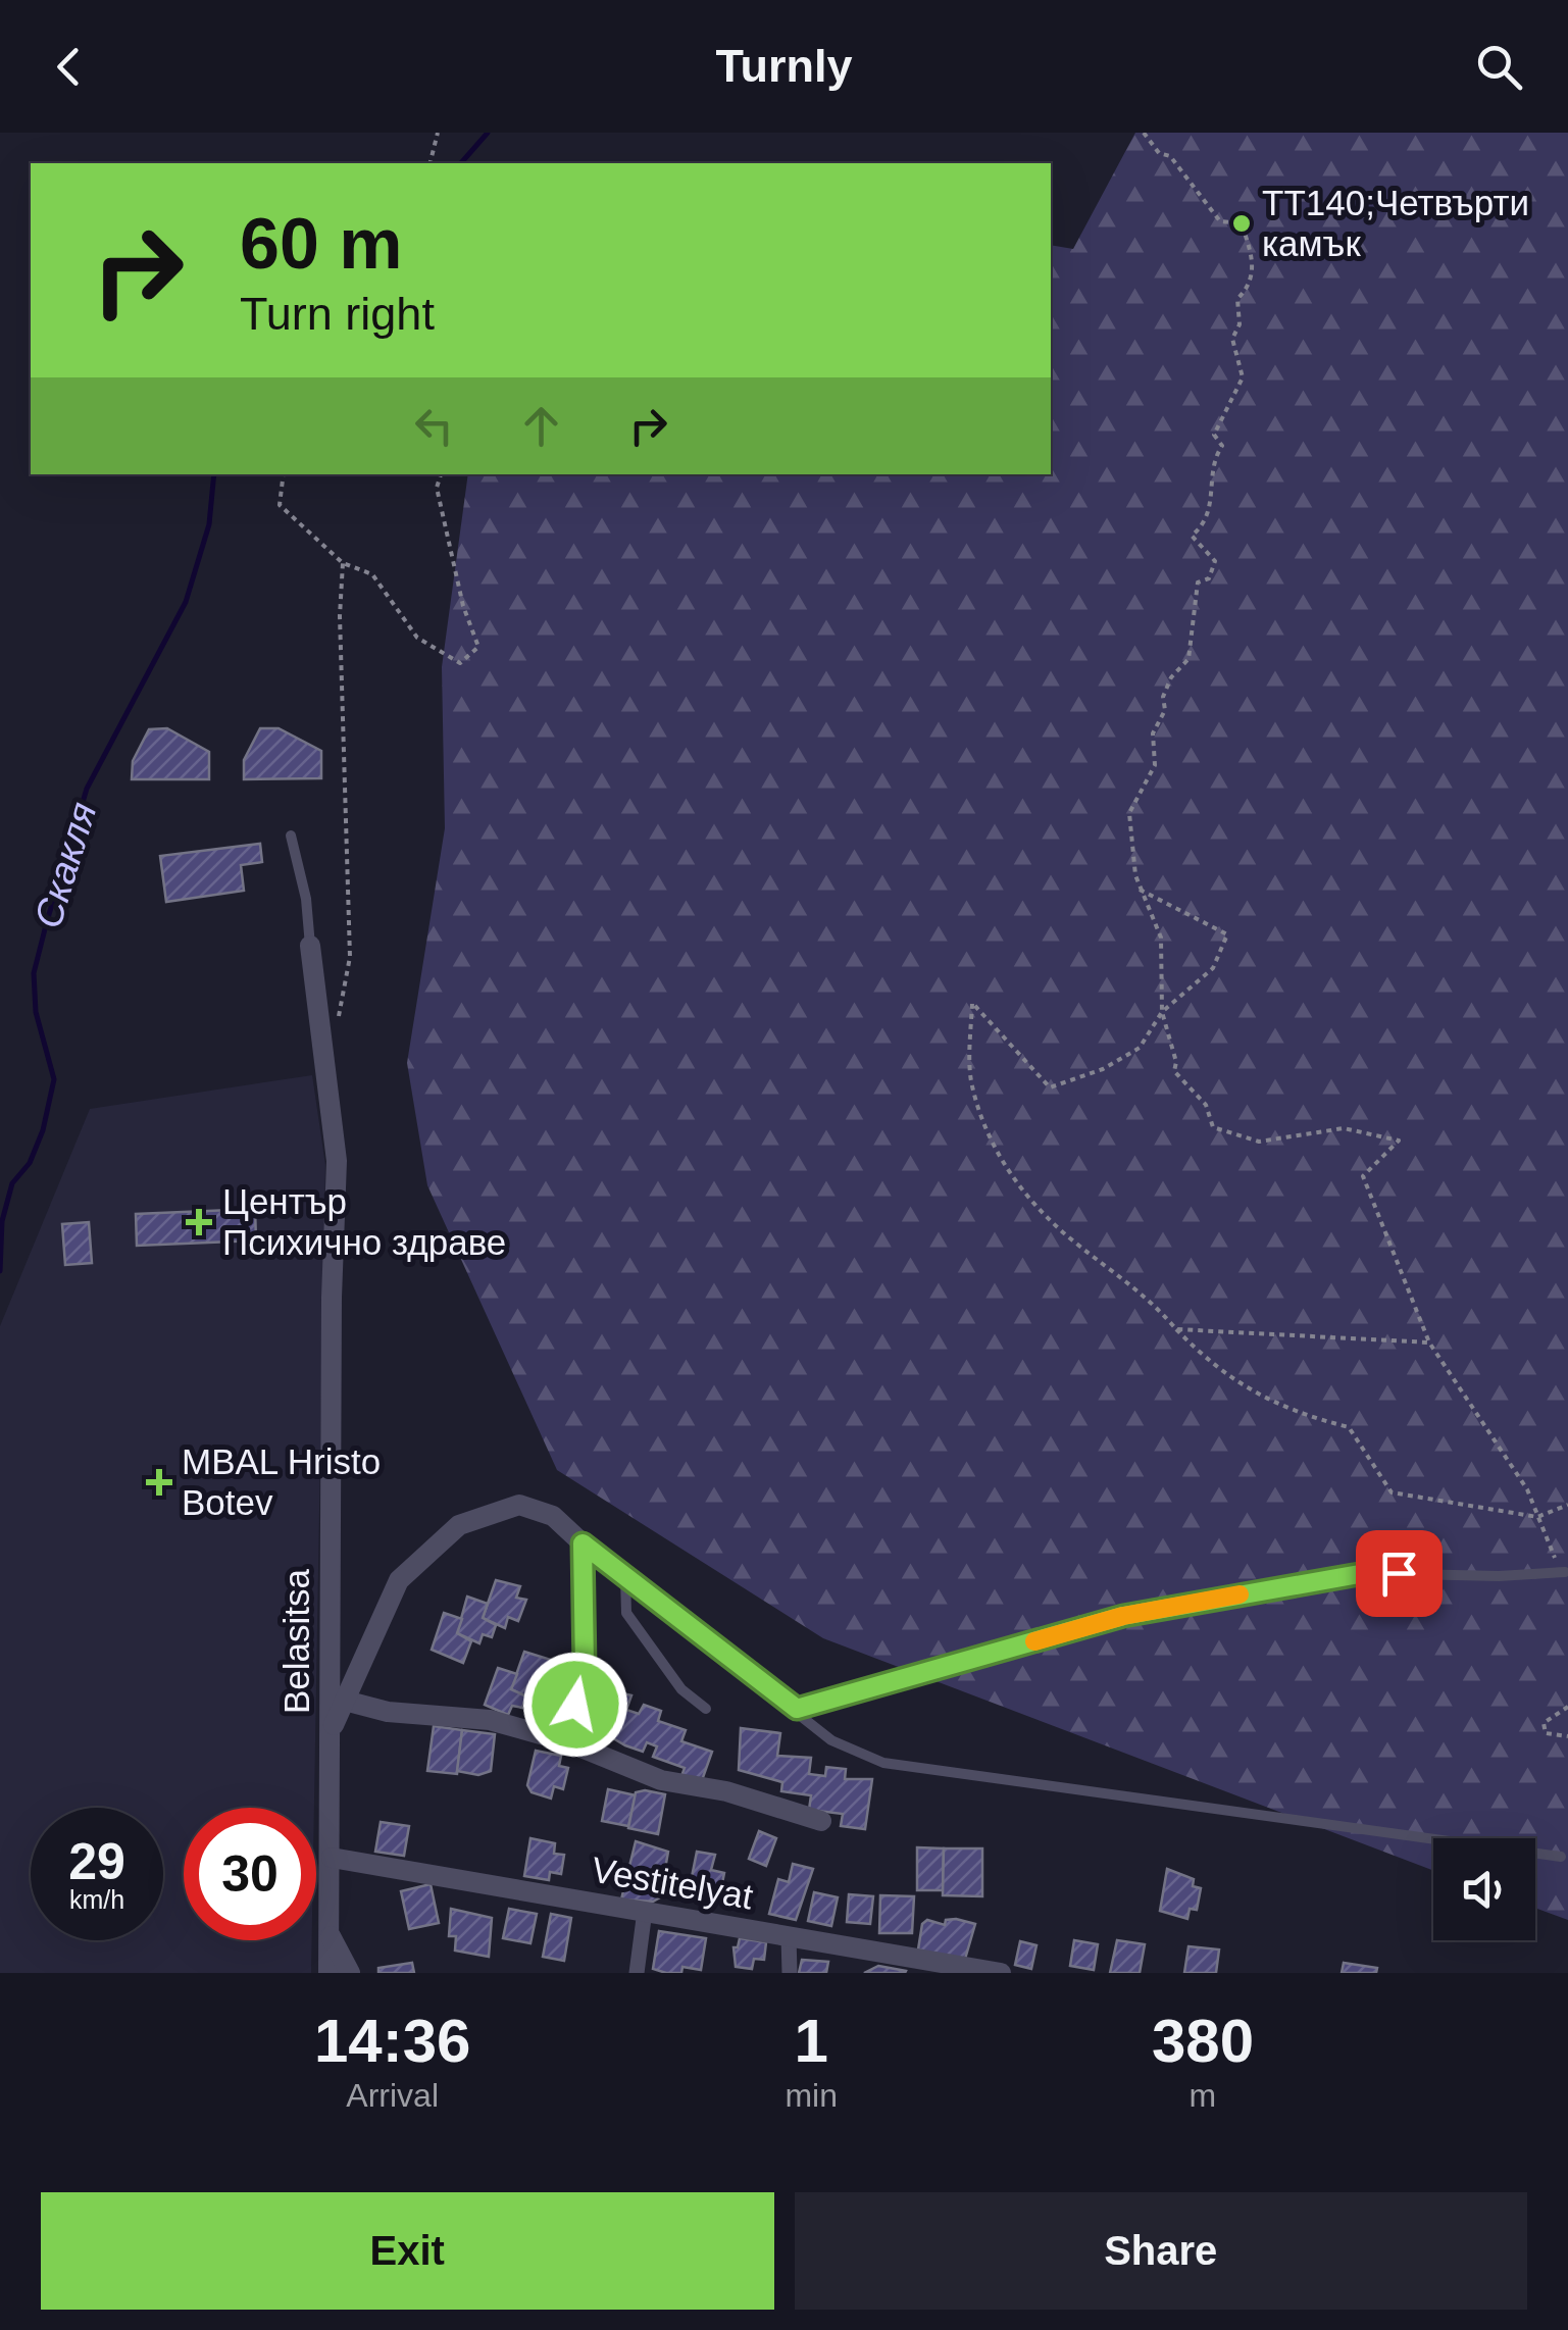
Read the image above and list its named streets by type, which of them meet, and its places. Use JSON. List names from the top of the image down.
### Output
{
  "streets": {
    "street": ["Belasitsa", "Vestitelyat"]
  },
  "crossings": [
    ["Belasitsa", "Vestitelyat"]
  ],
  "water": ["Скакля"],
  "places": {
    "other": ["TT140;Четвърти камък"],
    "health": ["Център Психично здраве", "MBAL Hristo Botev"]
  },
  "page": {
    "header": "Turnly",
    "turn": ["60 m", "Turn right"],
    "speed": "29 km/h",
    "limit": "30",
    "eta": [
      "14:36",
      "Arrival",
      "1",
      "min",
      "380",
      "m"
    ],
    "buttons": ["Exit", "Share"]
  }
}
